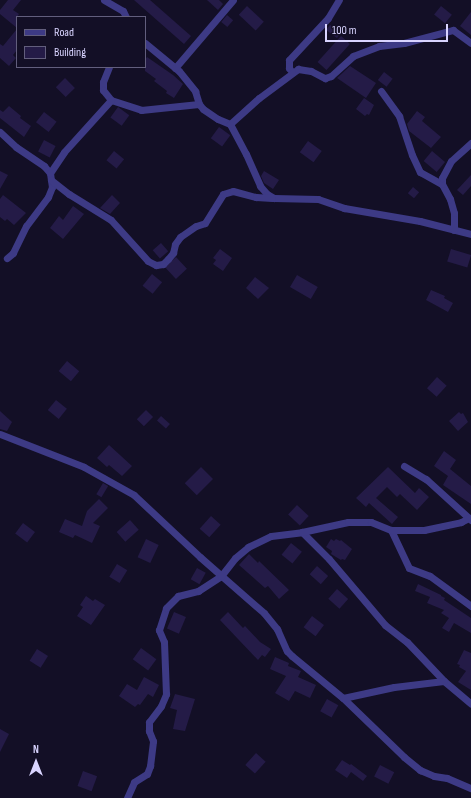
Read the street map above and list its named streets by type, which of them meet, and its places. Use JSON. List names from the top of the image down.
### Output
{
  "legend": ["Road", "Building"],
  "scale_bar": "100 m",
  "north": "top"
}
